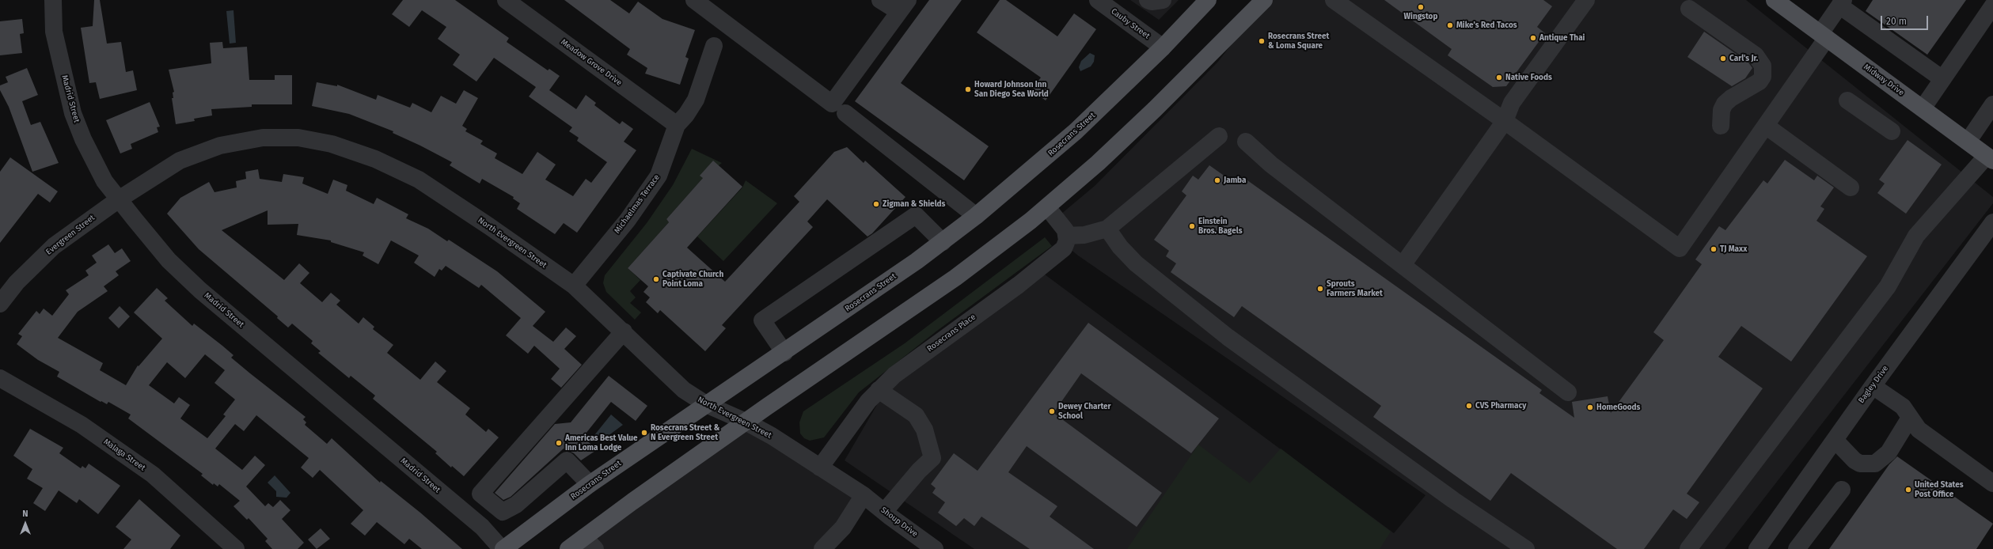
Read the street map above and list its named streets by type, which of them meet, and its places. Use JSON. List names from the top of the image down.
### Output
{
  "streets": {
    "main road": ["Midway Drive", "Rosecrans Street"],
    "street": [
      "Cauby Street",
      "Meadow Grove Drive",
      "Madrid Street",
      "Michaelmas Terrace",
      "Evergreen Street",
      "North Evergreen Street",
      "Rosecrans Place",
      "Bagley Drive",
      "Malaga Street",
      "Shoup Drive"
    ]
  },
  "crossings": [
    ["Cauby Street", "Rosecrans Street"],
    ["Meadow Grove Drive", "Michaelmas Terrace"],
    ["Madrid Street", "Rosecrans Street"],
    ["Madrid Street", "Evergreen Street"],
    ["Madrid Street", "North Evergreen Street"],
    ["Rosecrans Street", "North Evergreen Street"],
    ["Michaelmas Terrace", "North Evergreen Street"],
    ["Evergreen Street", "North Evergreen Street"],
    ["North Evergreen Street", "Rosecrans Place"],
    ["North Evergreen Street", "Shoup Drive"]
  ],
  "places": [
    "Wingstop",
    "Mike’s Red Tacos",
    "Antique Thai",
    "Rosecrans Street & Loma Square",
    "Carl's Jr.",
    "Native Foods",
    "Howard Johnson Inn San Diego Sea World",
    "Jamba",
    "Zigman & Shields",
    "Einstein Bros. Bagels",
    "TJ Maxx",
    "Captivate Church Point Loma",
    "Sprouts Farmers Market",
    "CVS Pharmacy",
    "HomeGoods",
    "Dewey Charter School",
    "Rosecrans Street & N Evergreen Street",
    "Americas Best Value Inn Loma Lodge",
    "United States Post Office"
  ],
  "scale_bar": "20 m",
  "north": "top"
}
